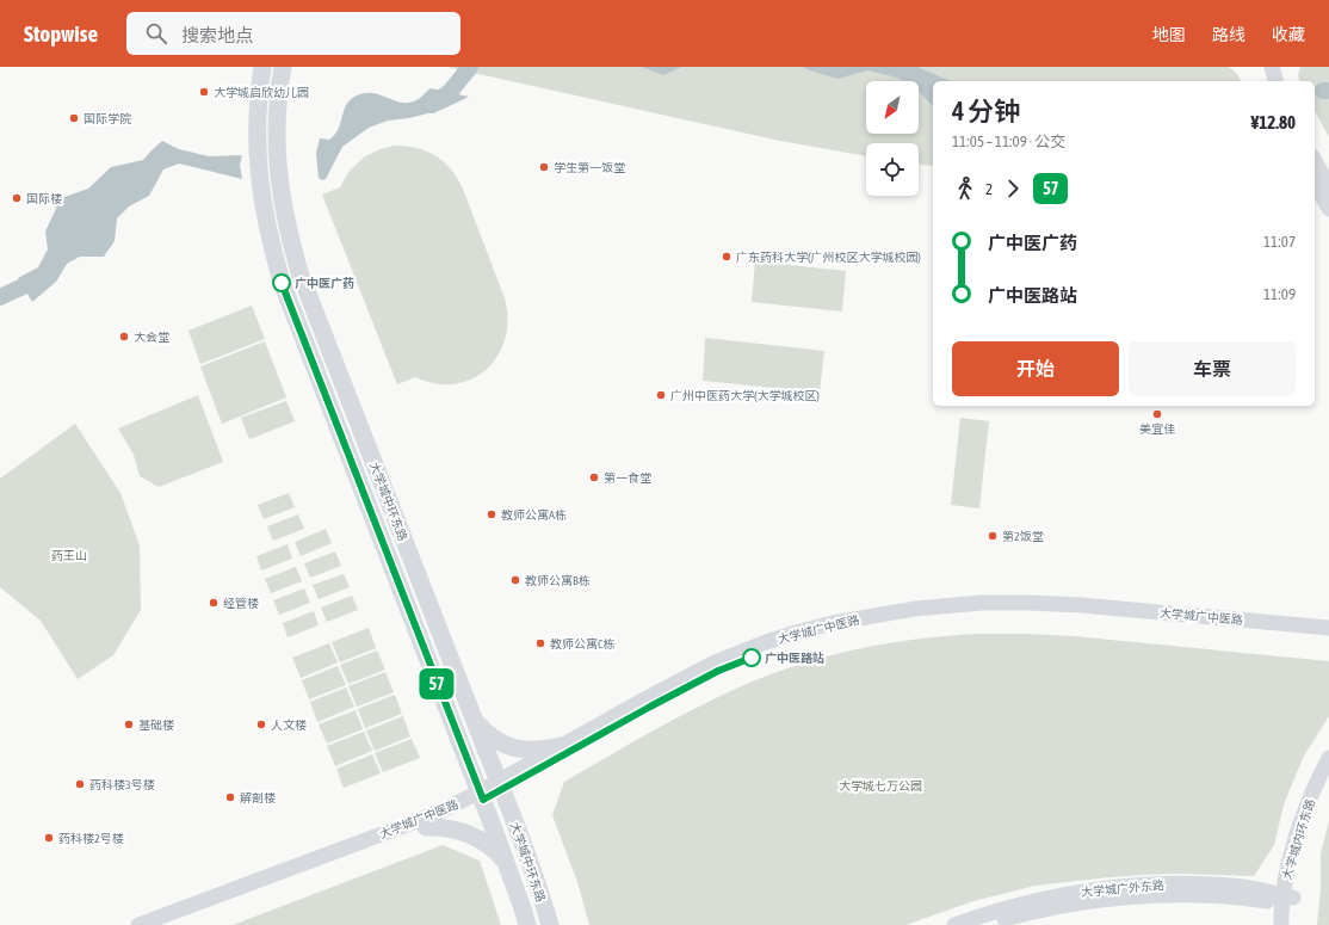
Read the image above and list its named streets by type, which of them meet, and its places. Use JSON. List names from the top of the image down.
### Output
{
  "streets": {
    "main road": [
      "大学城中环东路",
      "大学城广中医路",
      "大学城内环东路",
      "大学城广外东路"
    ]
  },
  "crossings": [
    ["大学城中环东路", "大学城广中医路"],
    ["大学城内环东路", "大学城广外东路"]
  ],
  "parks": ["药王山", "大学城七万公园"],
  "places": [
    "大学城启欣幼儿园",
    "国际学院",
    "学生第一饭堂",
    "国际楼",
    "广东药科大学(广州校区大学城校园)",
    "广中医广药",
    "大会堂",
    "广州中医药大学(大学城校区)",
    "美宜佳",
    "第一食堂",
    "教师公寓A栋",
    "第2饭堂",
    "教师公寓B栋",
    "经管楼",
    "教师公寓C栋",
    "广中医路站",
    "基础楼",
    "人文楼",
    "药科楼3号楼",
    "解剖楼",
    "药科楼2号楼"
  ],
  "lines": ["bus line 57"],
  "north": "bottom left",
  "page": {
    "header": "Stopwise",
    "search": "搜索地点",
    "nav": ["地图", "路线", "收藏"],
    "on_map": "57",
    "heading": ["4 分钟", "11:05 – 11:09 · 公交", "¥12.80"],
    "legs": ["2", "57"],
    "list": [
      {
        "name": "广中医广药",
        "value": "11:07"
      },
      {
        "name": "广中医路站",
        "value": "11:09"
      }
    ],
    "buttons": ["开始", "车票"]
  }
}
